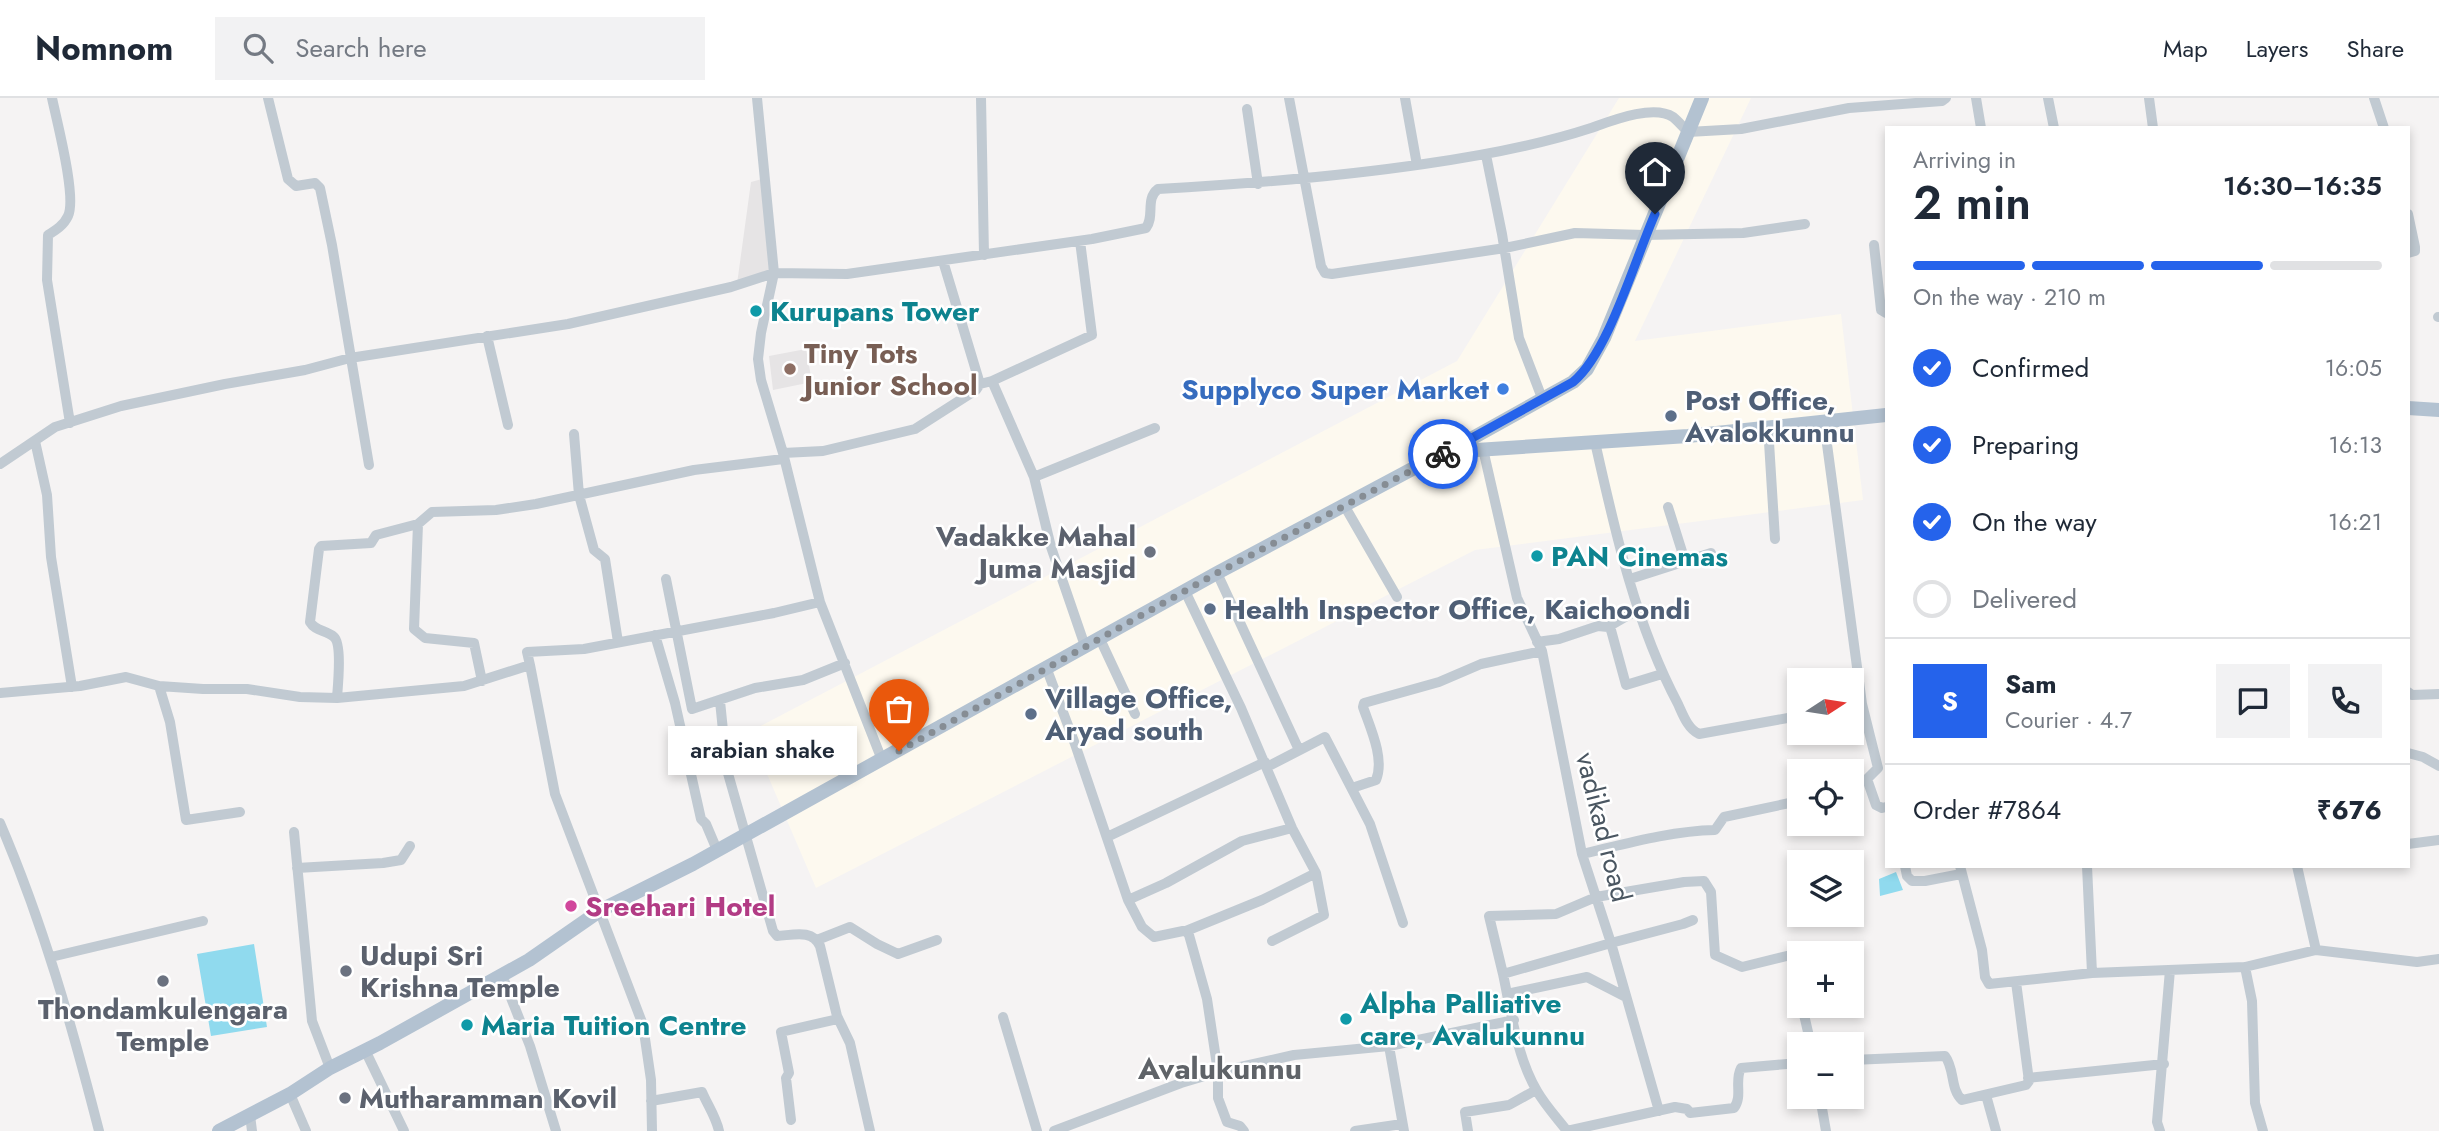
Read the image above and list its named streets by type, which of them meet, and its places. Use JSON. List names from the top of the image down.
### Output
{
  "streets": {
    "street": ["vadikad road"]
  },
  "districts": ["Avalukunnu"],
  "places": [
    "Kurupans Tower",
    "Tiny Tots Junior School",
    "Supplyco Super Market",
    "Post Office, Avalokkunnu",
    "Vadakke Mahal Juma Masjid",
    "PAN Cinemas",
    "Health Inspector Office, Kaichoondi",
    "Village Office, Aryad south",
    "arabian shake",
    "Sreehari Hotel",
    "Udupi Sri Krishna Temple",
    "Thondamkulengara Temple",
    "Alpha Palliative care, Avalukunnu",
    "Maria Tuition Centre",
    "Mutharamman Kovil"
  ],
  "north": "right",
  "page": {
    "header": "Nomnom",
    "search": "Search here",
    "nav": ["Map", "Layers", "Share"],
    "heading": ["2 min", "Arriving in", "16:30–16:35"],
    "panel": [
      "Sam",
      "Courier · 4.7",
      "Order #7864",
      "₹676"
    ],
    "bar": "On the way · 210 m",
    "list": [
      ["Confirmed", "16:05"],
      ["Preparing", "16:13"],
      ["On the way", "16:21"],
      "Delivered"
    ],
    "round": "S",
    "map_buttons": ["+", "−"],
    "bubble": "arabian shake"
  }
}
